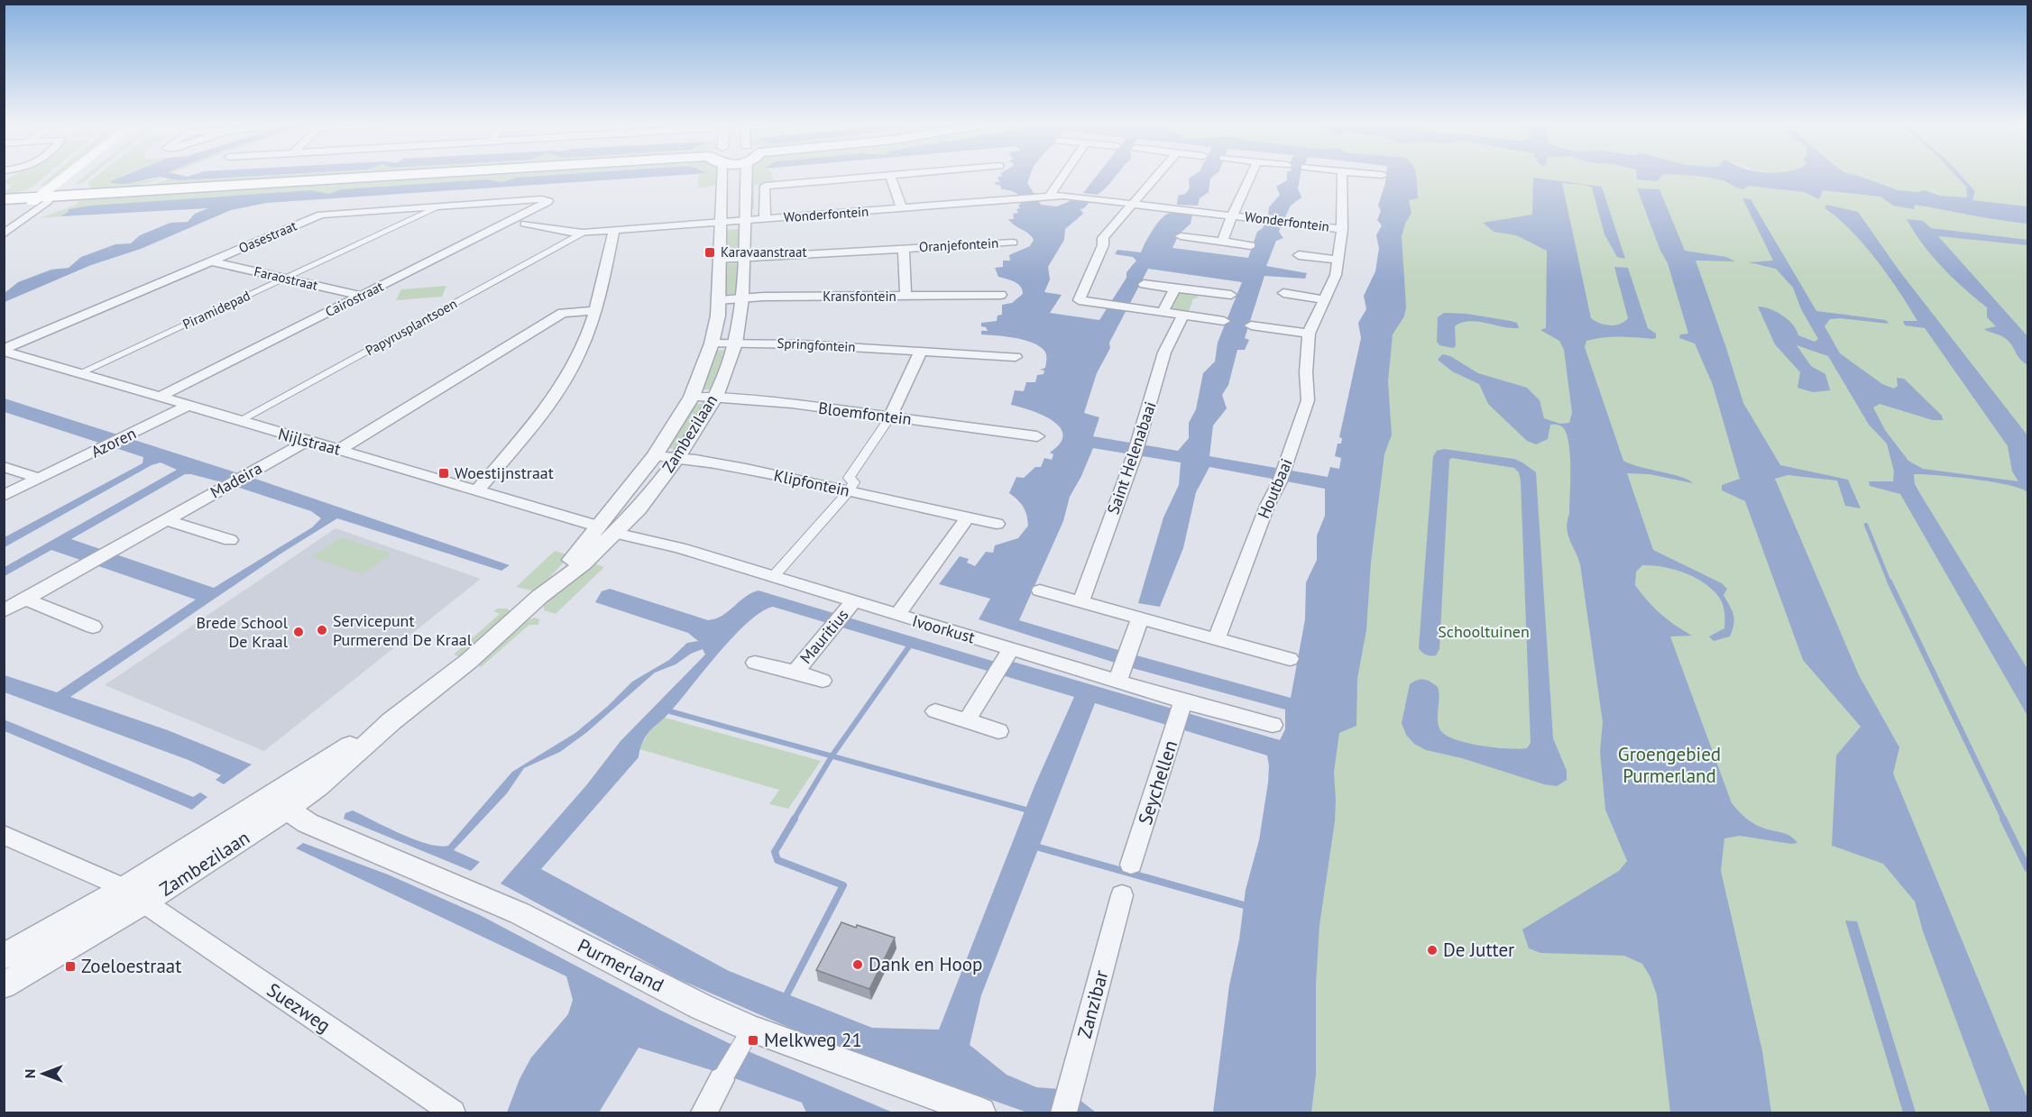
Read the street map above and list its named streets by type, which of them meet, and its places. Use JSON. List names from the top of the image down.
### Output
{
  "streets": {
    "street": [
      "Wonderfontein",
      "Oasestraat",
      "Oranjefontein",
      "Faraostraat",
      "Kransfontein",
      "Cairostraat",
      "Piramidepad",
      "Papyrusplantsoen",
      "Springfontein",
      "Bloemfontein",
      "Zambezilaan",
      "Nijlstraat",
      "Azoren",
      "Saint Helenabaai",
      "Madeira",
      "Klipfontein",
      "Houtbaai",
      "Ivoorkust",
      "Mauritius",
      "Seychellen",
      "Purmerland",
      "Zanzibar",
      "Suezweg"
    ]
  },
  "crossings": [
    ["Wonderfontein", "Zambezilaan"],
    ["Wonderfontein", "Houtbaai"],
    ["Oasestraat", "Faraostraat"],
    ["Oasestraat", "Cairostraat"],
    ["Oasestraat", "Piramidepad"],
    ["Oasestraat", "Nijlstraat"],
    ["Oranjefontein", "Kransfontein"],
    ["Oranjefontein", "Zambezilaan"],
    ["Faraostraat", "Cairostraat"],
    ["Faraostraat", "Piramidepad"],
    ["Kransfontein", "Zambezilaan"],
    ["Cairostraat", "Nijlstraat"],
    ["Piramidepad", "Nijlstraat"],
    ["Papyrusplantsoen", "Nijlstraat"],
    ["Springfontein", "Zambezilaan"],
    ["Bloemfontein", "Zambezilaan"],
    ["Zambezilaan", "Nijlstraat"],
    ["Zambezilaan", "Klipfontein"],
    ["Zambezilaan", "Ivoorkust"],
    ["Zambezilaan", "Purmerland"],
    ["Zambezilaan", "Suezweg"],
    ["Nijlstraat", "Azoren"],
    ["Nijlstraat", "Madeira"],
    ["Nijlstraat", "Ivoorkust"],
    ["Ivoorkust", "Mauritius"],
    ["Ivoorkust", "Seychellen"]
  ],
  "parks": ["Schooltuinen", "Groengebied Purmerland"],
  "places": {
    "transit": [
      "Karavaanstraat",
      "Woestijnstraat",
      "Zoeloestraat",
      "Melkweg 21"
    ],
    "other": [
      "Servicepunt Purmerend De Kraal",
      "Brede School De Kraal",
      "De Jutter",
      "Dank en Hoop"
    ]
  },
  "north": "left"
}
